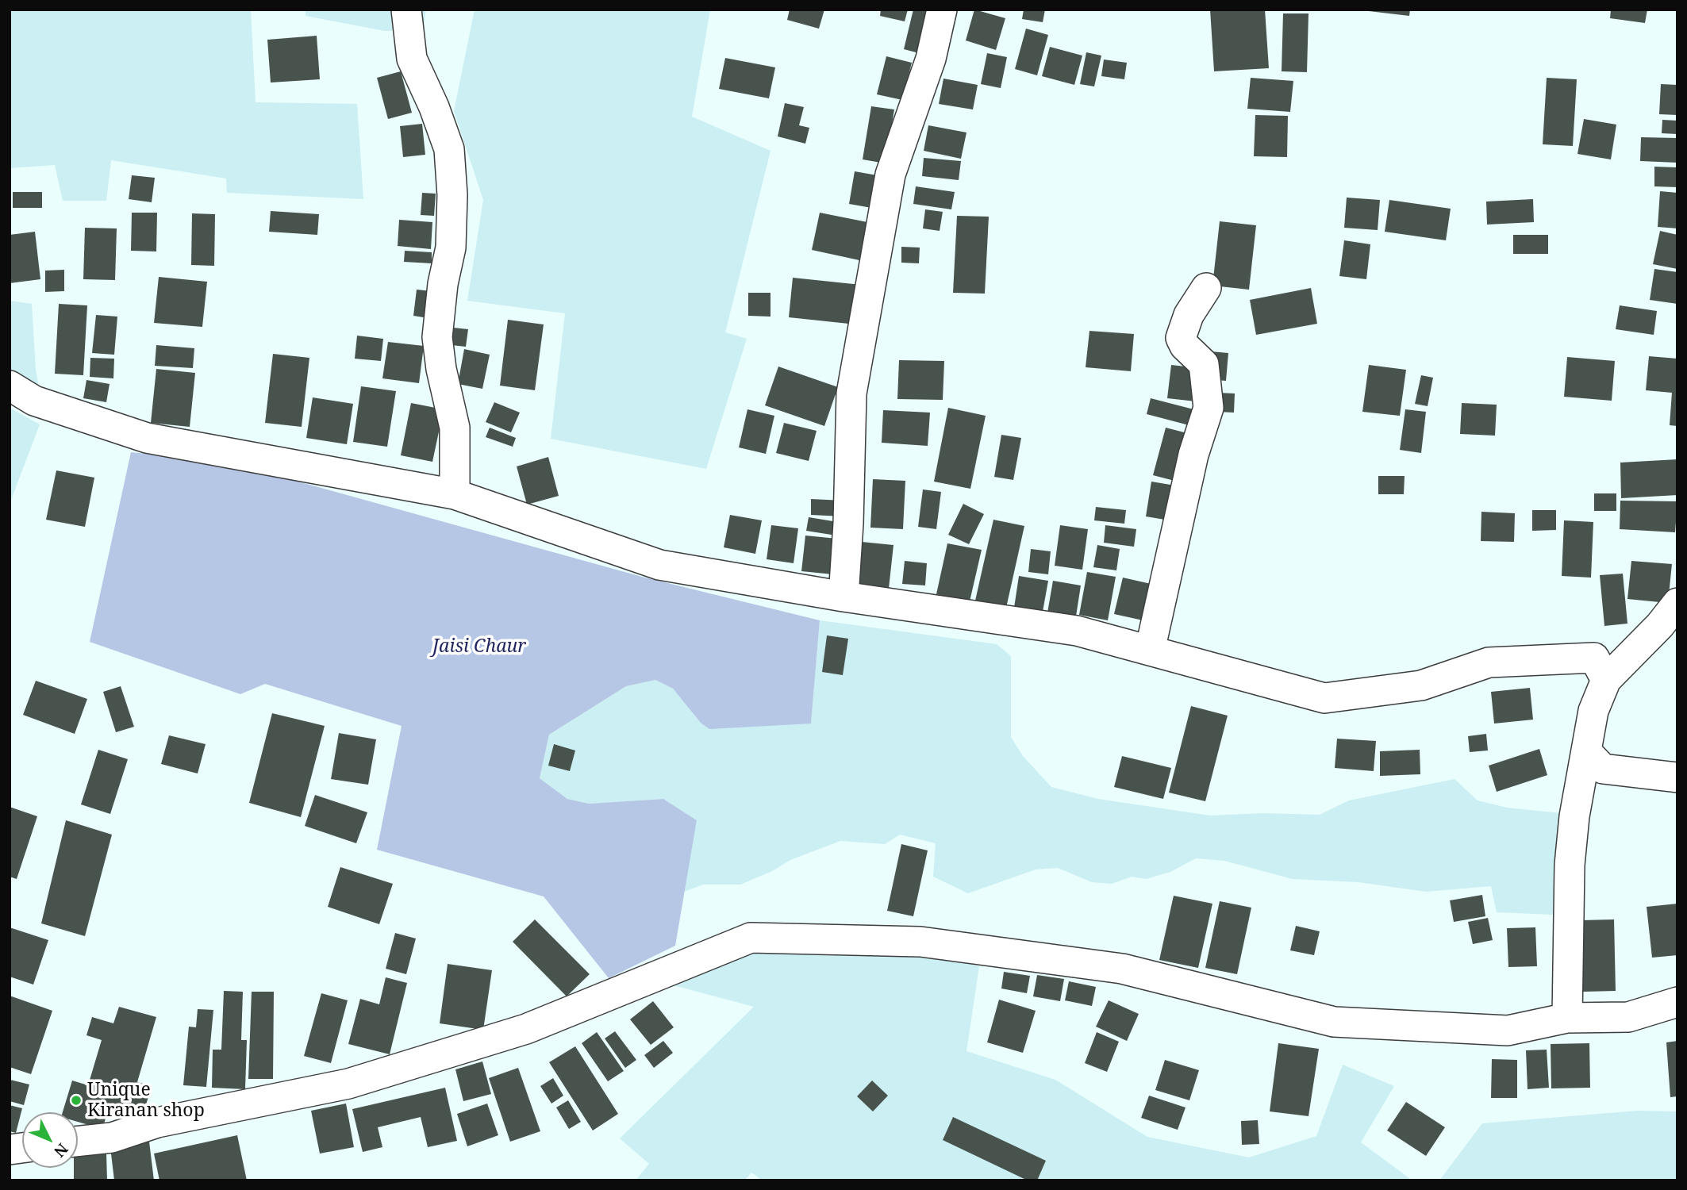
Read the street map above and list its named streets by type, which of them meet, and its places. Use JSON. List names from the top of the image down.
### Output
{
  "parks": ["Jaisi Chaur"],
  "places": ["Unique Kiranan shop"],
  "north": "bottom right"
}
